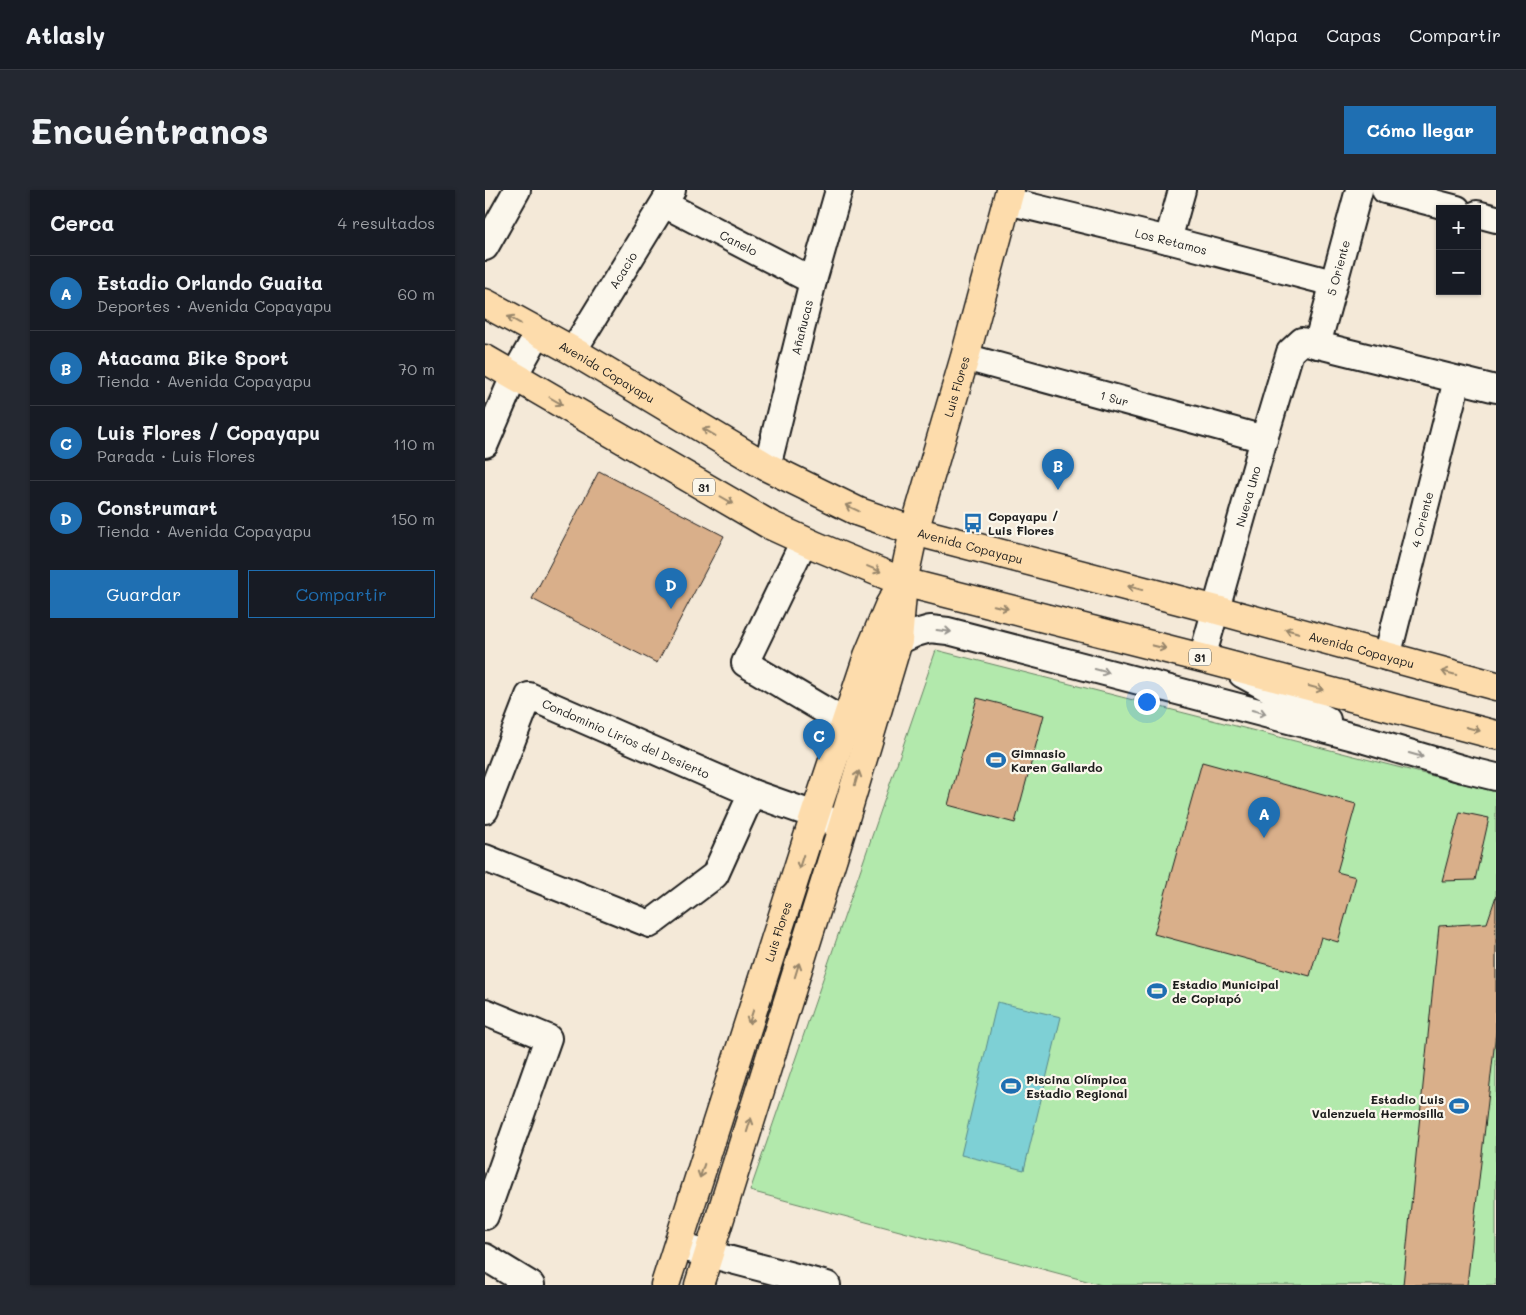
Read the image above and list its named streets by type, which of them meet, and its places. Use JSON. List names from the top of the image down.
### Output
{
  "streets": {
    "main road": ["Avenida Copayapu", "Luis Flores", "31"],
    "street": [
      "Los Retamos",
      "Canelo",
      "5 Oriente",
      "Acacio",
      "Añañucas",
      "1 Sur",
      "Nueva Uno",
      "4 Oriente",
      "Condominio Lirios del Desierto"
    ]
  },
  "crossings": [
    ["Los Retamos", "5 Oriente"],
    ["Los Retamos", "Luis Flores"],
    ["Canelo", "Acacio"],
    ["Canelo", "Añañucas"],
    ["5 Oriente", "Nueva Uno"],
    ["Acacio", "Avenida Copayapu"],
    ["Añañucas", "Avenida Copayapu"],
    ["Avenida Copayapu", "Luis Flores"],
    ["Avenida Copayapu", "Nueva Uno"],
    ["Avenida Copayapu", "4 Oriente"],
    ["Luis Flores", "1 Sur"],
    ["Luis Flores", "31"],
    ["Luis Flores", "Condominio Lirios del Desierto"],
    ["1 Sur", "Nueva Uno"],
    ["31", "Nueva Uno"]
  ],
  "places": {
    "bus stop": ["Copayapu / Luis Flores"],
    "sports": [
      "Gimnasio Karen Gallardo",
      "Estadio Municipal de Copiapó",
      "Piscina Olímpica Estadio Regional",
      "Estadio Luis Valenzuela Hermosilla"
    ]
  },
  "page": {
    "header": "Atlasly",
    "nav": ["Mapa", "Capas", "Compartir"],
    "buttons": [
      "Cómo llegar",
      ["Guardar", "Compartir"]
    ],
    "title": "Encuéntranos",
    "heading": ["Cerca", "4 resultados"],
    "map_buttons": ["+", "−"],
    "list": [
      {
        "mark": "A",
        "name": "Estadio Orlando Guaita",
        "note": "Deportes · Avenida Copayapu",
        "value": "60 m"
      },
      {
        "mark": "B",
        "name": "Atacama Bike Sport",
        "note": "Tienda · Avenida Copayapu",
        "value": "70 m"
      },
      {
        "mark": "C",
        "name": "Luis Flores / Copayapu",
        "note": "Parada · Luis Flores",
        "value": "110 m"
      },
      {
        "mark": "D",
        "name": "Construmart",
        "note": "Tienda · Avenida Copayapu",
        "value": "150 m"
      }
    ],
    "pins": [
      "B",
      "D",
      "C",
      "A"
    ]
  }
}
